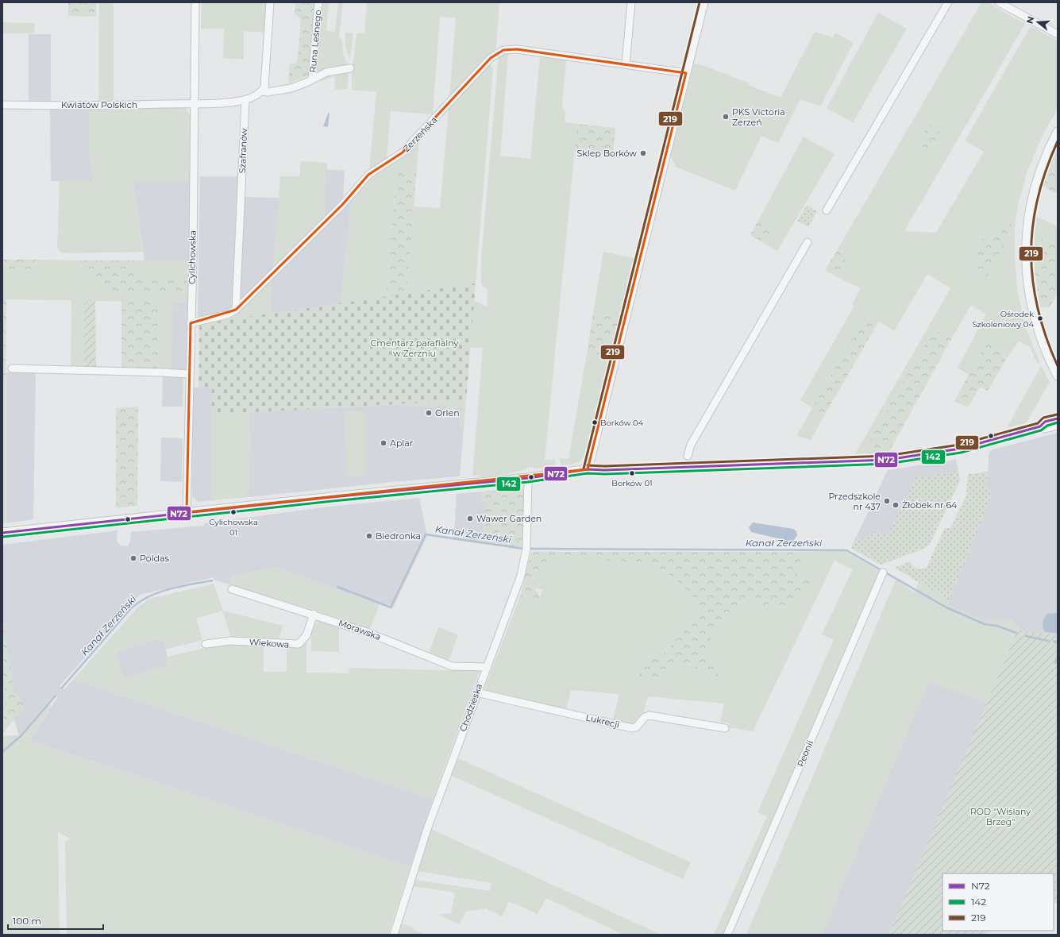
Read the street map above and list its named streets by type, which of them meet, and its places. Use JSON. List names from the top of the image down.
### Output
{
  "streets": {
    "street": [
      "Runa Leśnego",
      "Kwiatów Polskich",
      "Zerzeńska",
      "Szafranów",
      "Cylichowska",
      "Morawska",
      "Wiekowa",
      "Chodzieska",
      "Lukrecji",
      "Peonii"
    ]
  },
  "crossings": [
    ["Kwiatów Polskich", "Szafranów"],
    ["Kwiatów Polskich", "Cylichowska"],
    ["Zerzeńska", "Szafranów"],
    ["Zerzeńska", "Cylichowska"],
    ["Morawska", "Wiekowa"],
    ["Morawska", "Chodzieska"],
    ["Chodzieska", "Lukrecji"]
  ],
  "water": ["Kanał Zerzeński"],
  "parks": ["Cmentarz parafialny w Zerzniu", "ROD \"Wiślany Brzeg\""],
  "places": [
    "PKS Victoria Zerzeń",
    "Sklep Borków",
    "Ośrodek Szkoleniowy 04",
    "Orlen",
    "Borków 04",
    "Aplar",
    "Borków 01",
    "Przedszkole nr 437",
    "Żłobek nr 64",
    "Cylichowska 01",
    "Wawer Garden",
    "Biedronka",
    "Poldas"
  ],
  "lines": ["transit line 219", "transit line N72", "transit line 142"],
  "legend": ["N72", "142", "219"],
  "scale_bar": "100 m",
  "north": "left"
}
